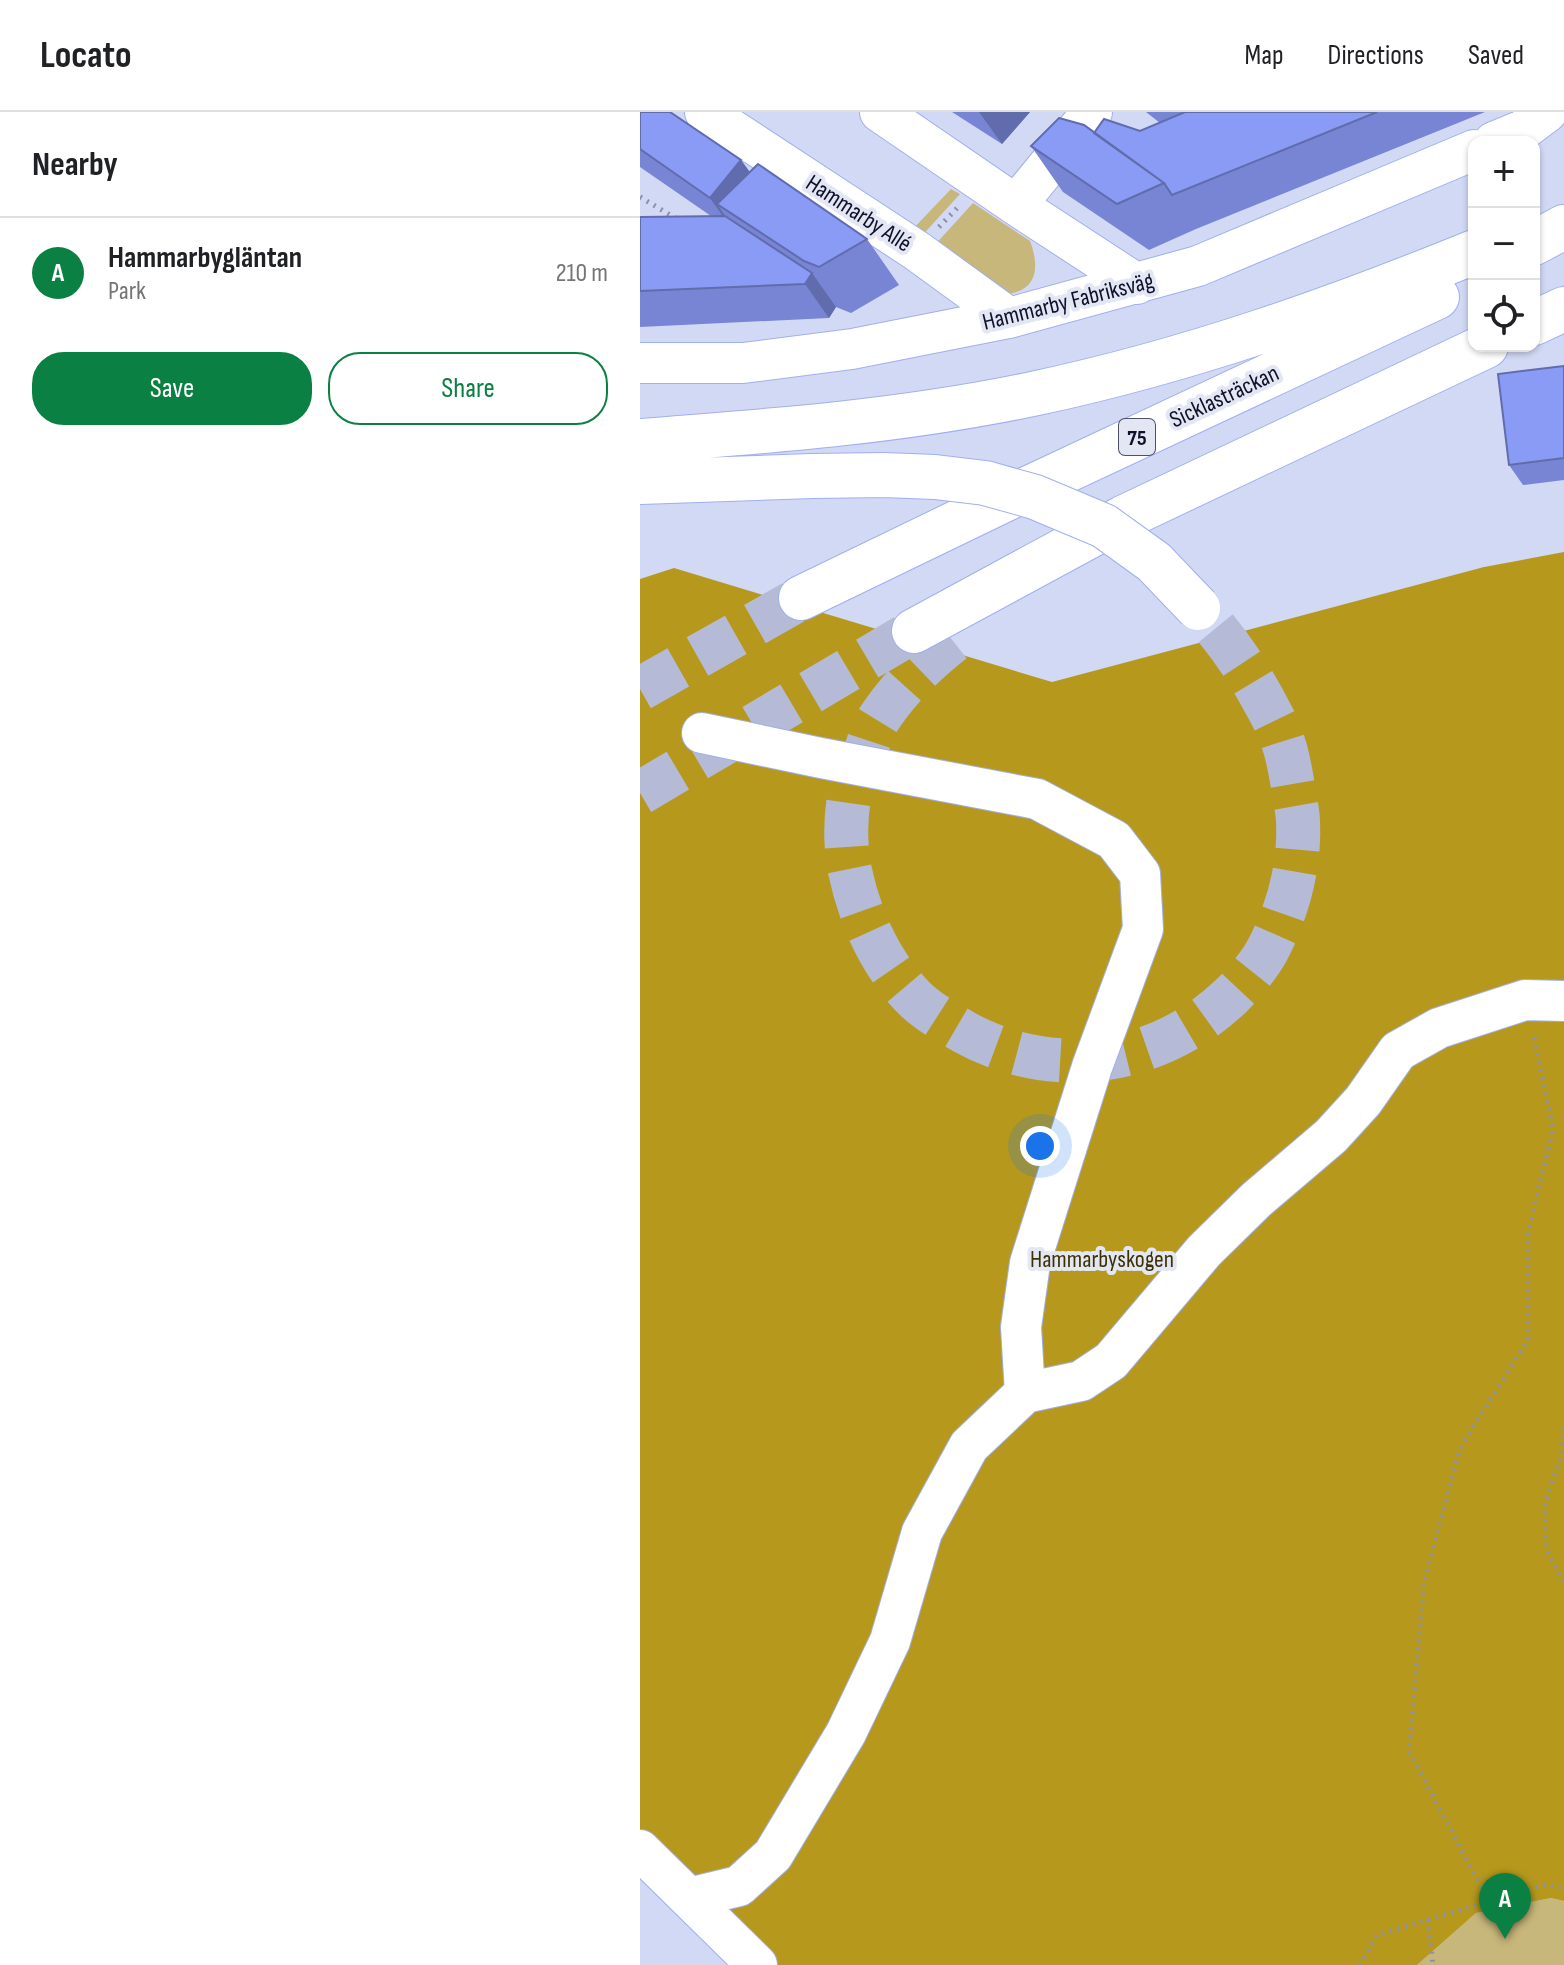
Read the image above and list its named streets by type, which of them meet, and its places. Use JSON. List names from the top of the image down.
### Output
{
  "streets": {
    "highway": ["Sicklasträckan", "75"],
    "street": ["Hammarby Allé", "Hammarby Fabriksväg"]
  },
  "crossings": [
    ["Hammarby Allé", "Hammarby Fabriksväg"]
  ],
  "parks": ["Hammarbyskogen"],
  "page": {
    "header": "Locato",
    "nav": ["Map", "Directions", "Saved"],
    "heading": "Nearby",
    "map_buttons": ["+", "−"],
    "list": [
      {
        "mark": "A",
        "name": "Hammarbygläntan",
        "note": "Park",
        "value": "210 m"
      }
    ],
    "buttons": ["Save", "Share"],
    "pins": "A"
  }
}
